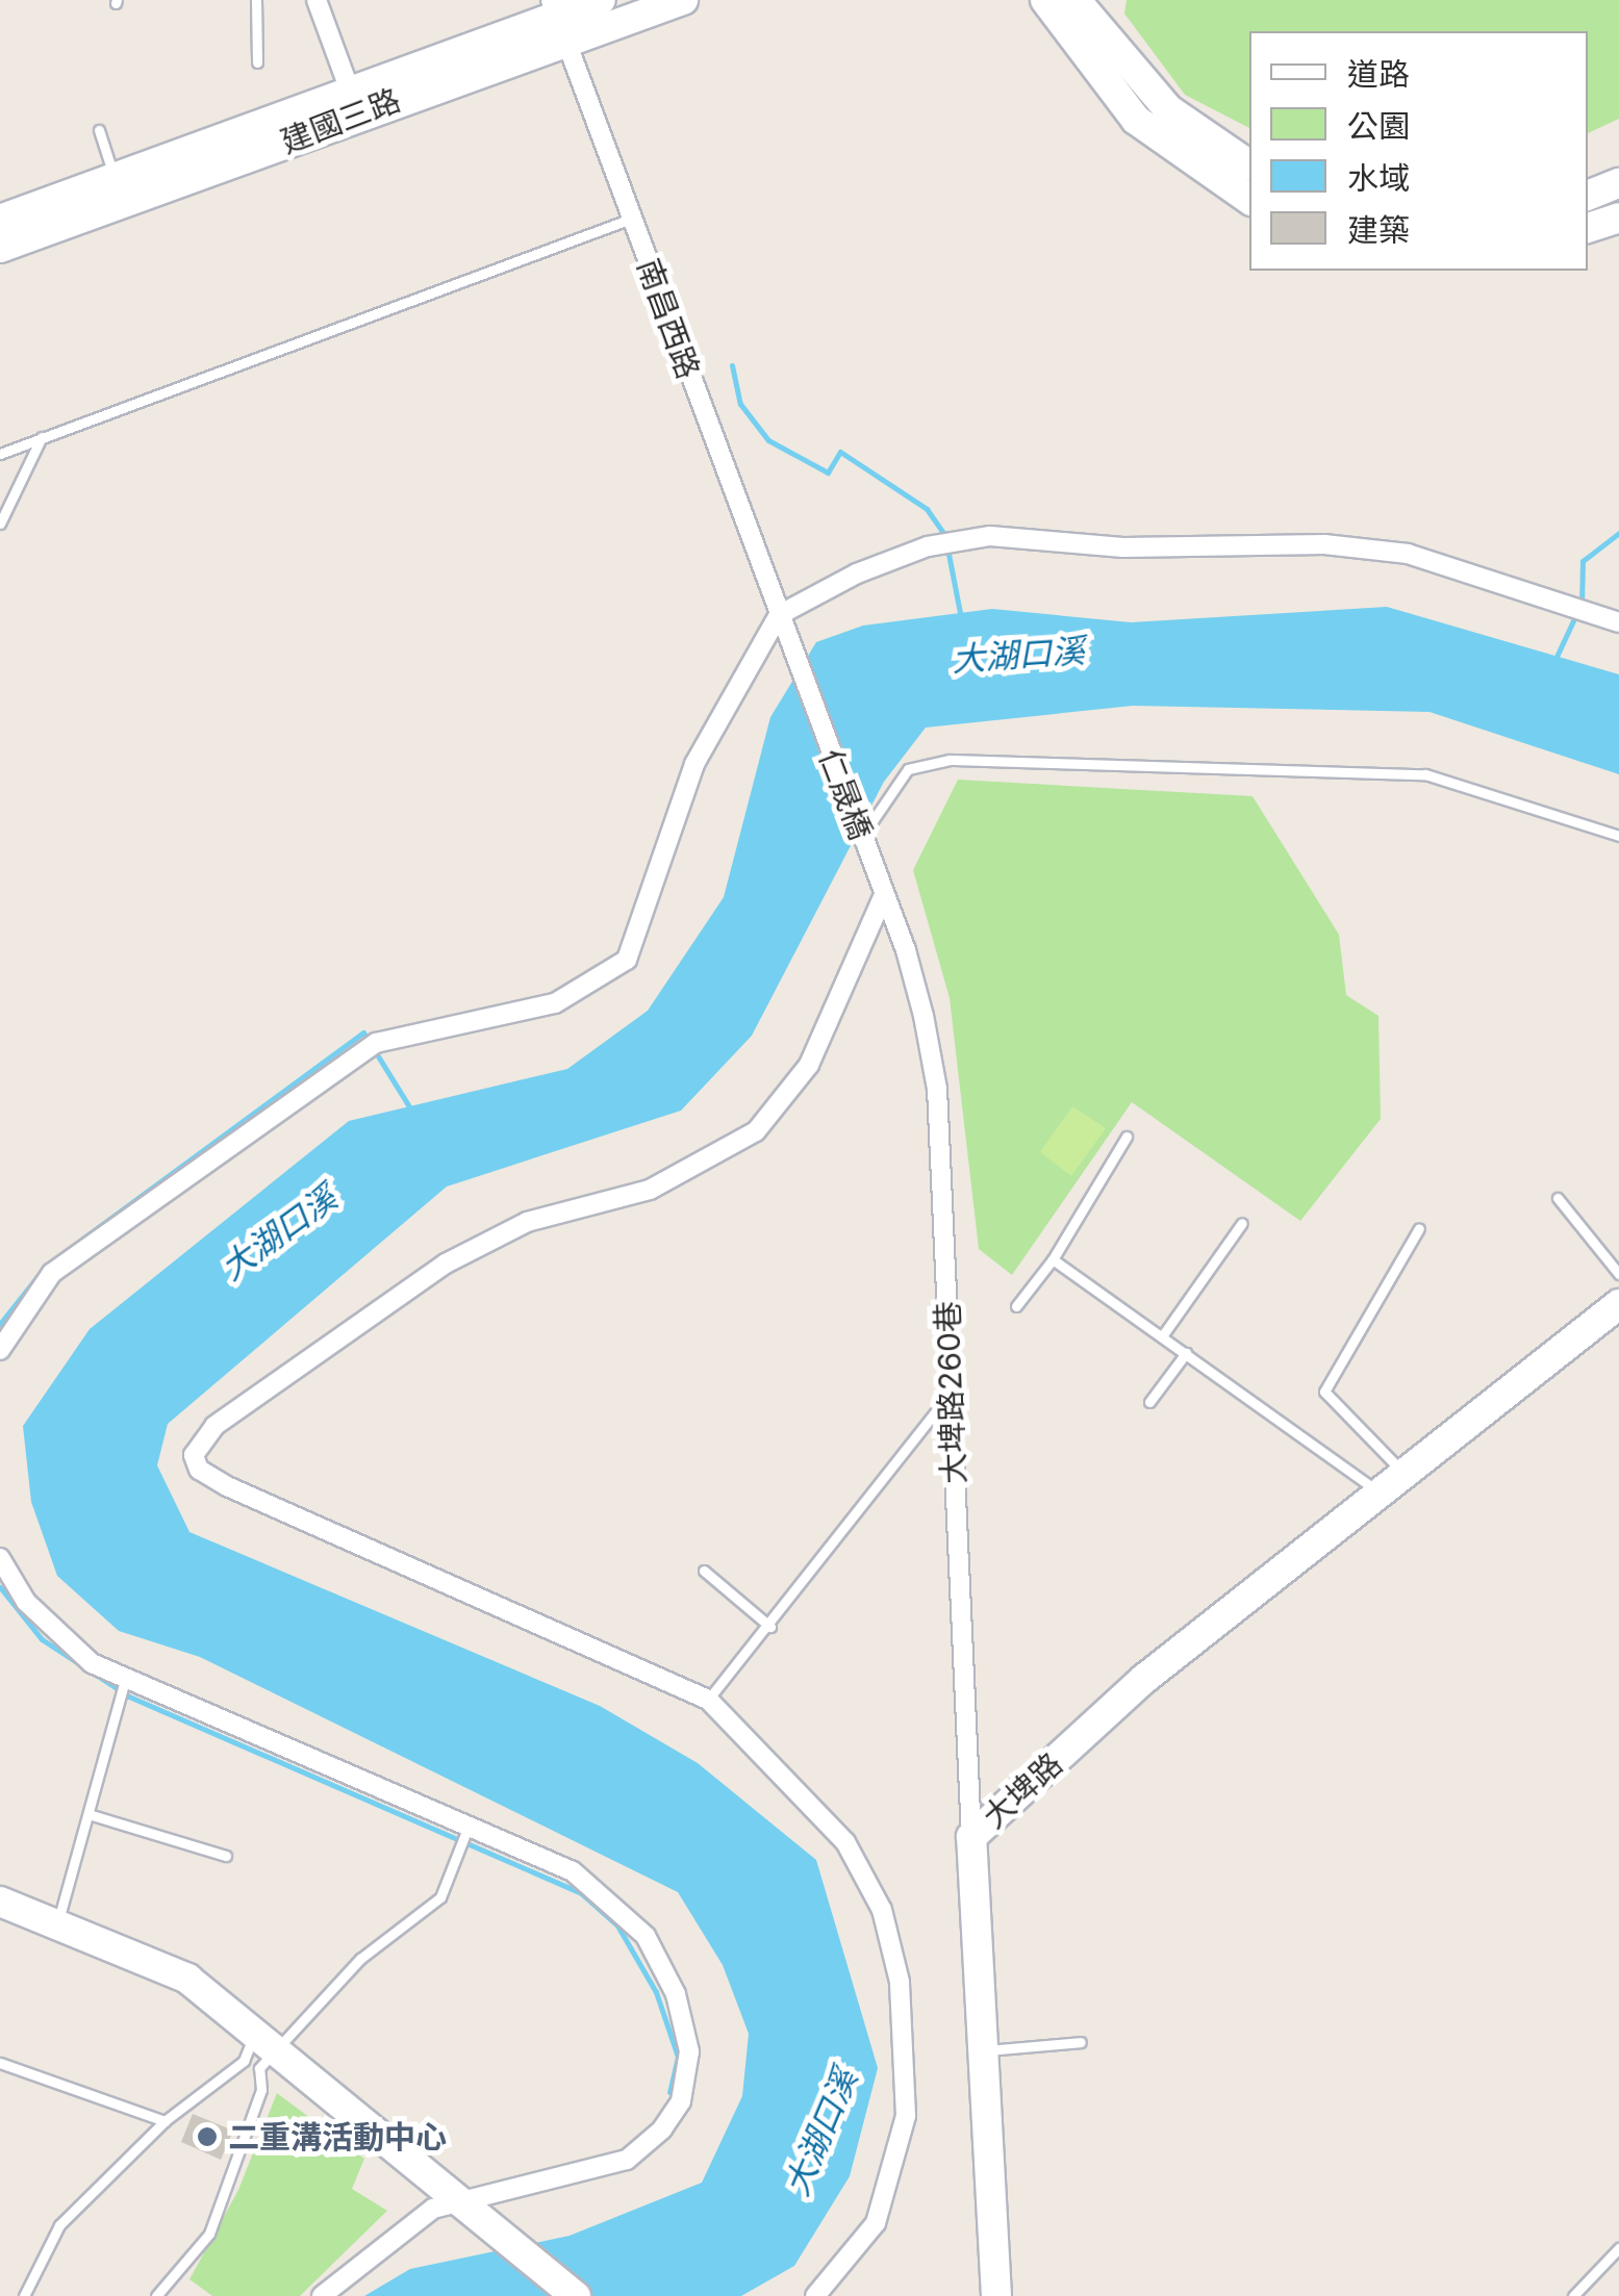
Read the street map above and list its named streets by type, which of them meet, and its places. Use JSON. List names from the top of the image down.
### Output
{
  "streets": {
    "street": [
      "建國三路",
      "南昌西路",
      "仁晟橋",
      "大埤路260巷",
      "大埤路"
    ]
  },
  "crossings": [
    ["建國三路", "南昌西路"],
    ["南昌西路", "仁晟橋"],
    ["仁晟橋", "大埤路260巷"],
    ["大埤路260巷", "大埤路"]
  ],
  "water": ["大湖口溪"],
  "places": ["二重溝活動中心"],
  "legend": [
    "道路",
    "公園",
    "水域",
    "建築"
  ]
}
